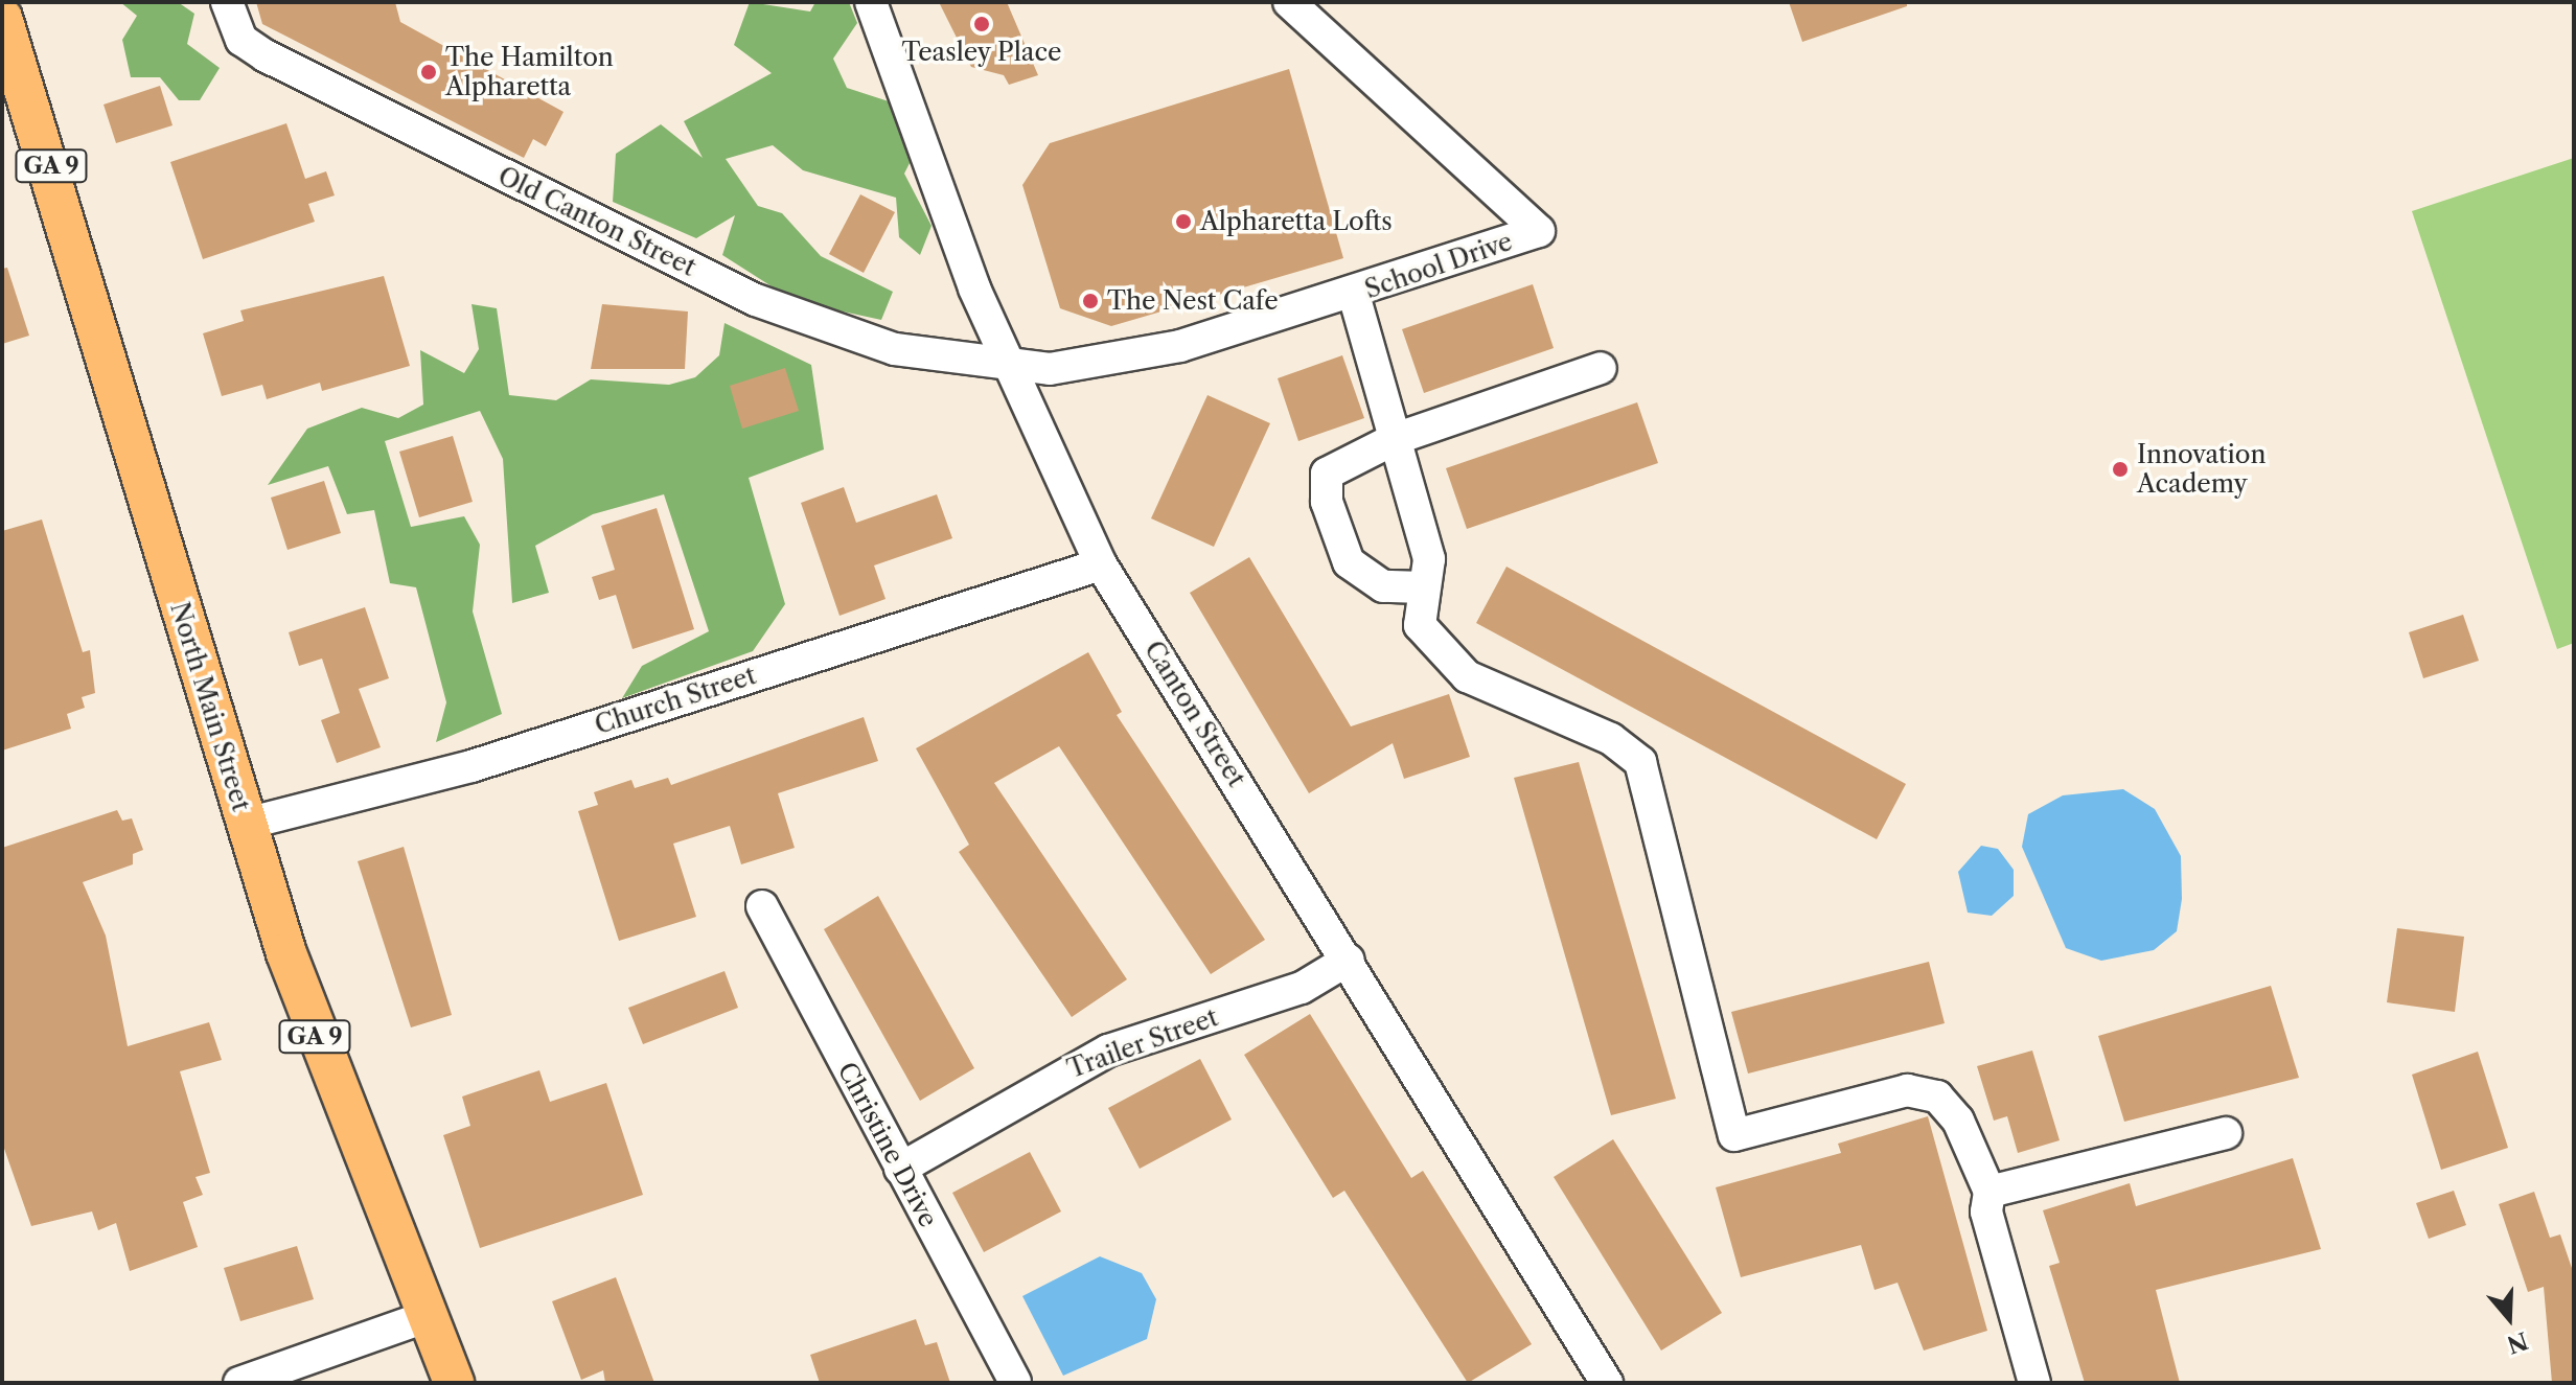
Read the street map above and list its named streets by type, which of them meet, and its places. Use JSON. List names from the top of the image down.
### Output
{
  "streets": {
    "main road": ["GA 9", "North Main Street"],
    "street": [
      "Old Canton Street",
      "School Drive",
      "Church Street",
      "Canton Street",
      "Trailer Street",
      "Christine Drive"
    ]
  },
  "crossings": [
    ["Old Canton Street", "School Drive"],
    ["Old Canton Street", "Canton Street"],
    ["School Drive", "Canton Street"],
    ["Church Street", "North Main Street"],
    ["Church Street", "Canton Street"],
    ["Canton Street", "Trailer Street"],
    ["Trailer Street", "Christine Drive"]
  ],
  "places": [
    "Teasley Place",
    "The Hamilton Alpharetta",
    "Alpharetta Lofts",
    "The Nest Cafe",
    "Innovation Academy"
  ],
  "north": "bottom"
}
